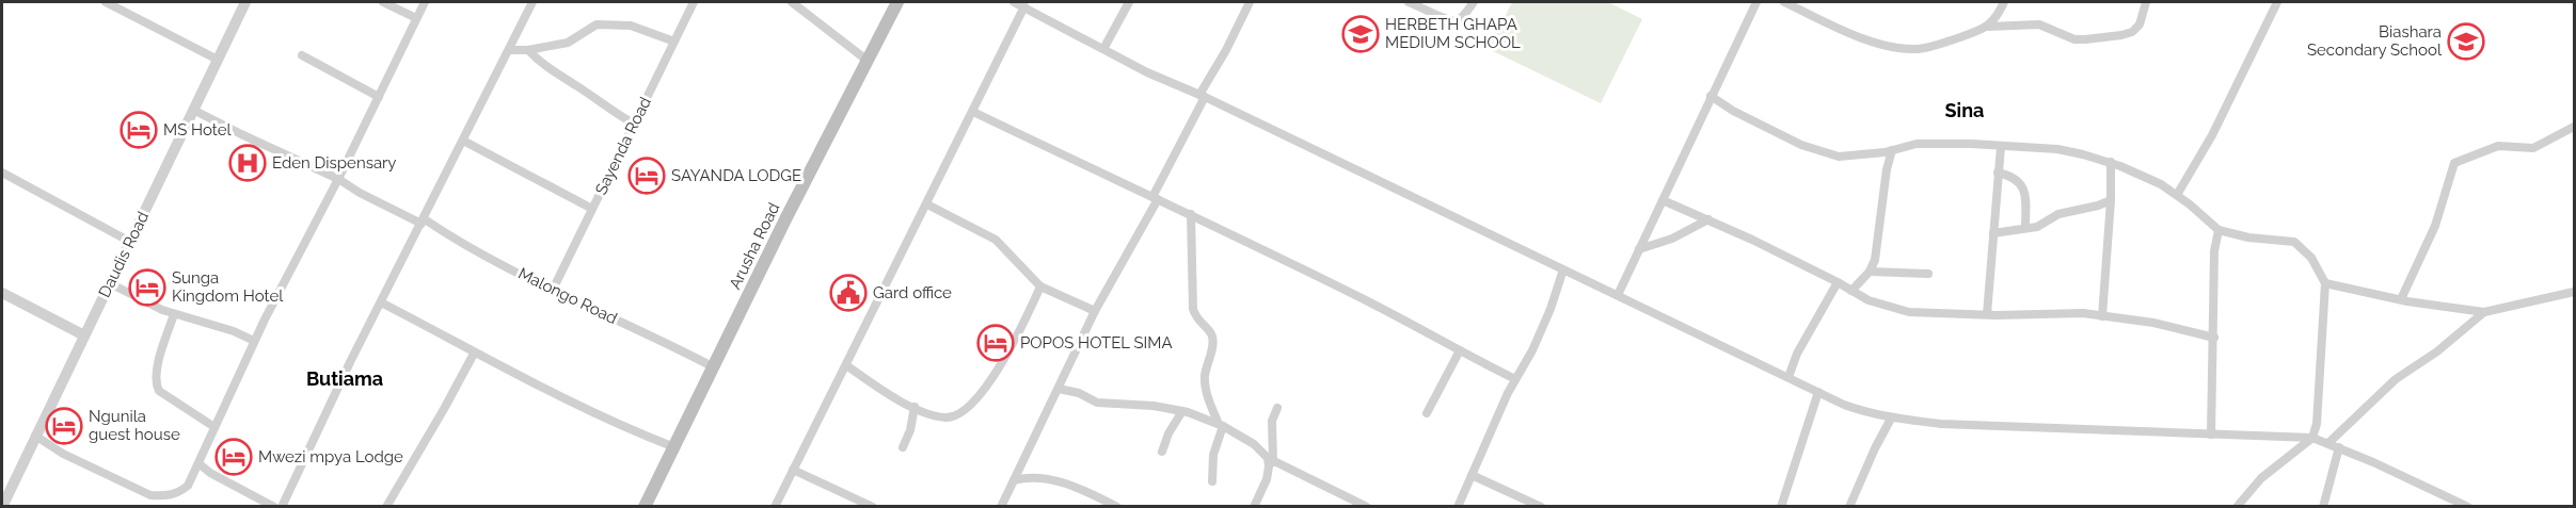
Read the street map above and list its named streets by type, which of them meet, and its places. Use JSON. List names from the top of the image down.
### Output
{
  "streets": {
    "main road": ["Arusha Road"],
    "street": ["Sayenda Road", "Daudis Road", "Malongo Road"]
  },
  "crossings": [
    ["Sayenda Road", "Malongo Road"],
    ["Arusha Road", "Malongo Road"],
    ["Daudis Road", "Malongo Road"]
  ],
  "districts": ["Sina", "Butiama"],
  "places": {
    "school or university": ["HERBETH GHAPA MEDIUM SCHOOL", "Biashara Secondary School"],
    "hotel": [
      "MS Hotel",
      "SAYANDA LODGE",
      "Sunga Kingdom Hotel",
      "POPOS HOTEL SIMA",
      "Ngunila guest house",
      "Mwezi mpya Lodge"
    ],
    "hospital": ["Eden Dispensary"],
    "public building": ["Gard office"]
  }
}
